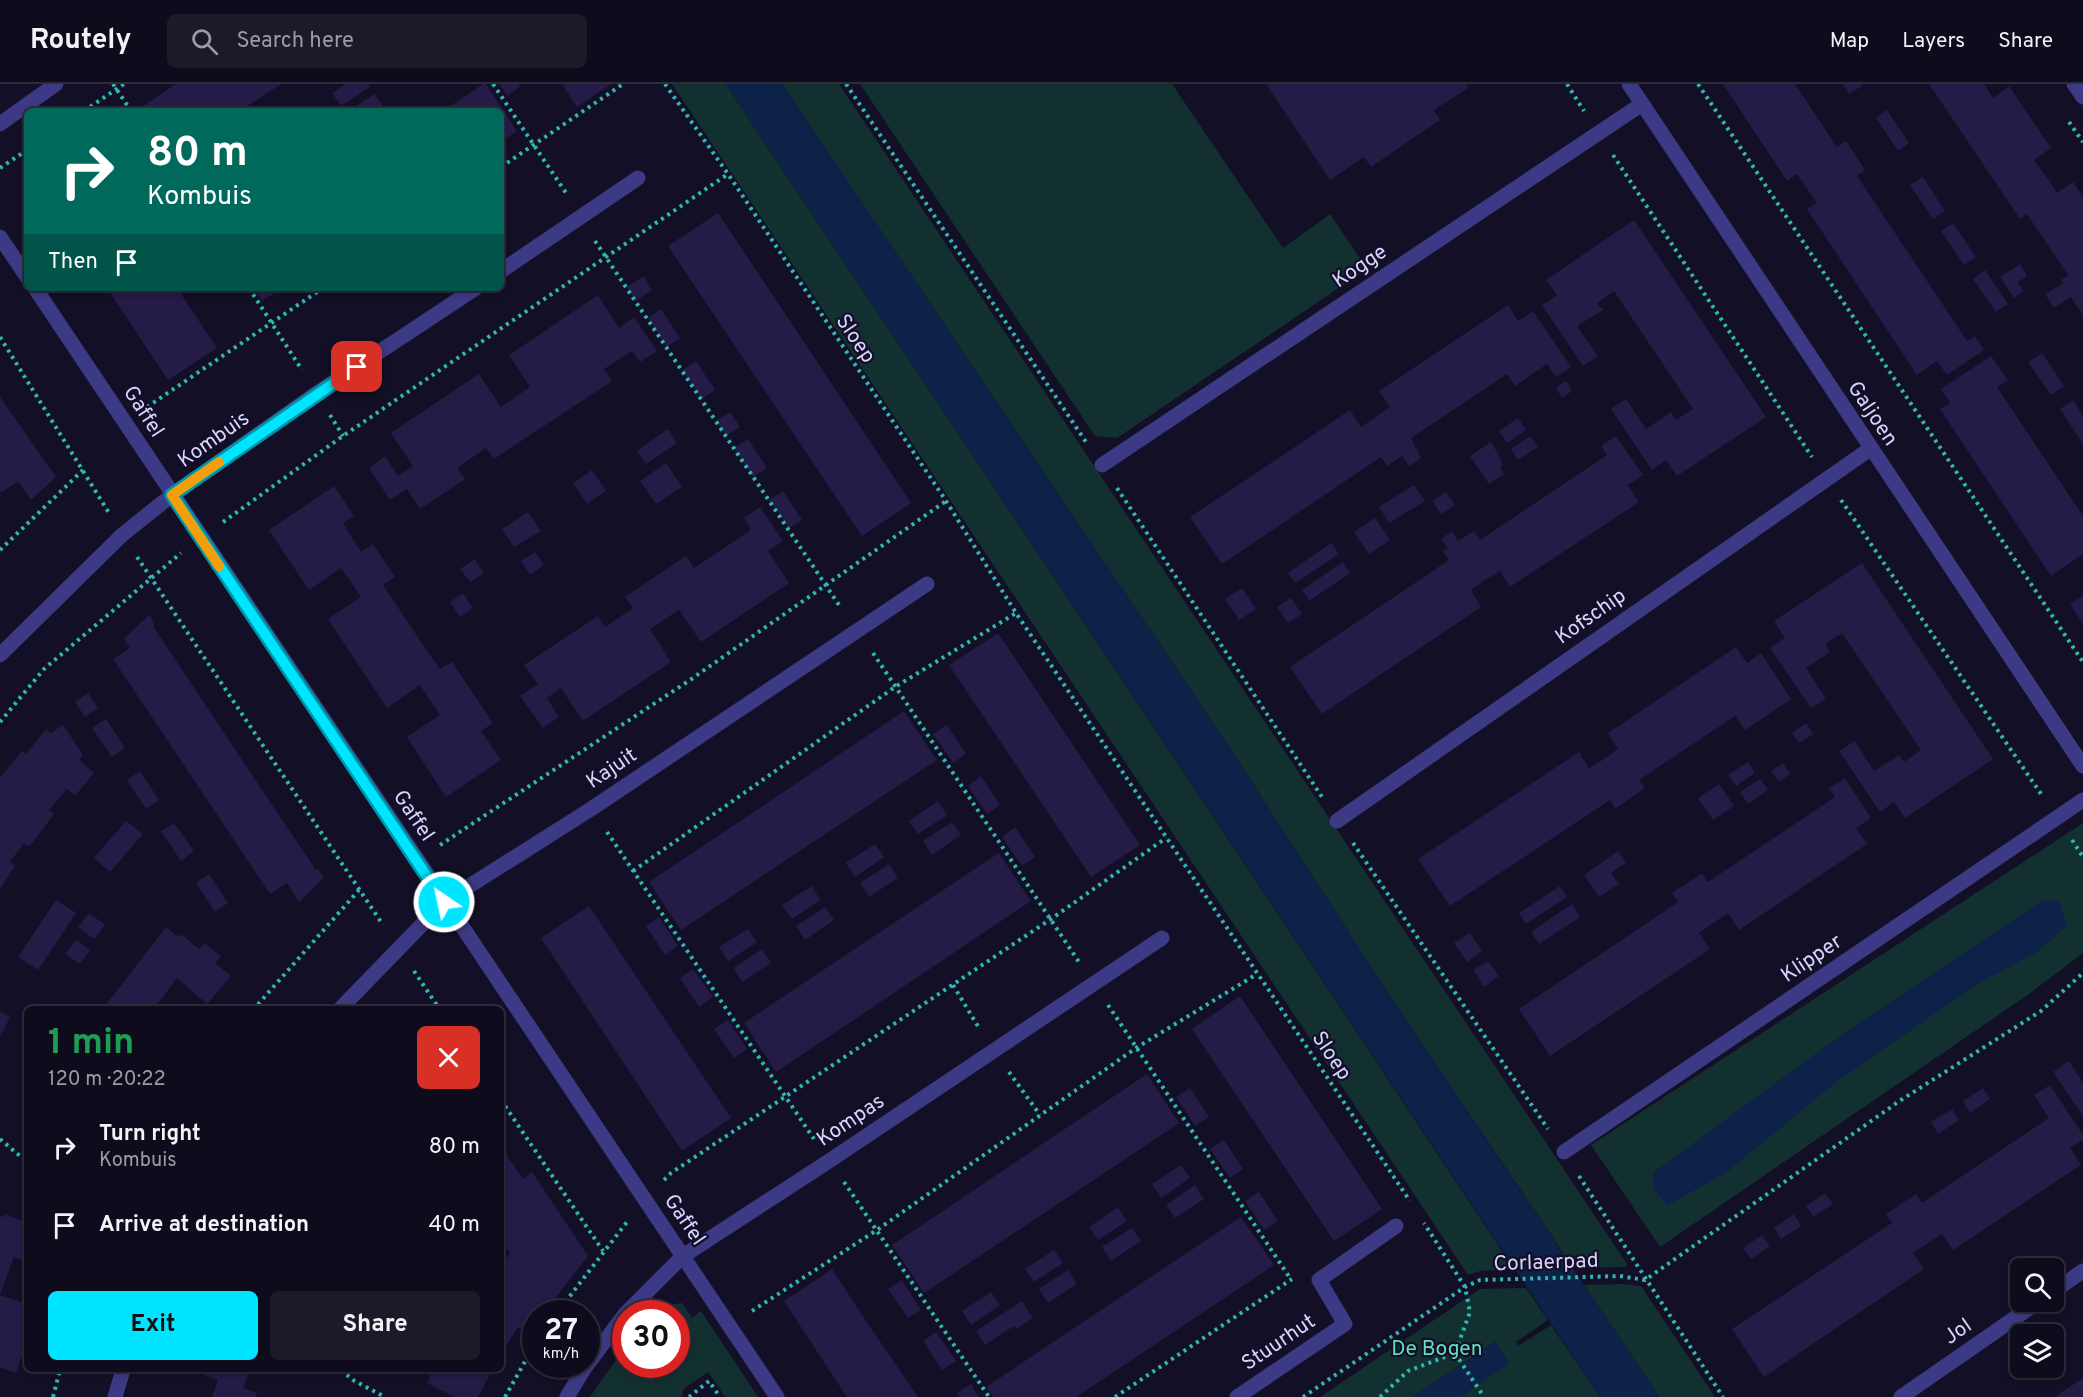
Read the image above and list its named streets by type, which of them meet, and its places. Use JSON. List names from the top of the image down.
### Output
{
  "streets": {
    "street": [
      "Kogge",
      "Gaffel",
      "Galjoen",
      "Kombuis",
      "Kofschip",
      "Kajuit",
      "Klipper",
      "Kompas",
      "Jol",
      "Stuurhut"
    ],
    "path": ["Sloep", "Corlaerpad"]
  },
  "crossings": [
    ["Kogge", "Galjoen"],
    ["Gaffel", "Kombuis"],
    ["Gaffel", "Kajuit"],
    ["Gaffel", "Kompas"],
    ["Galjoen", "Kofschip"]
  ],
  "parks": ["De Bogen"],
  "page": {
    "header": "Routely",
    "search": "Search here",
    "nav": ["Map", "Layers", "Share"],
    "turn": ["80 m", "Kombuis"],
    "then": "Then",
    "heading": ["1 min", "120 m · 20:22"],
    "list": [
      {
        "name": "Turn right",
        "note": "Kombuis",
        "value": "80 m"
      },
      {
        "name": "Arrive at destination",
        "value": "40 m"
      }
    ],
    "buttons": ["Exit", "Share"],
    "speed": "27 km/h",
    "limit": "30"
  }
}
